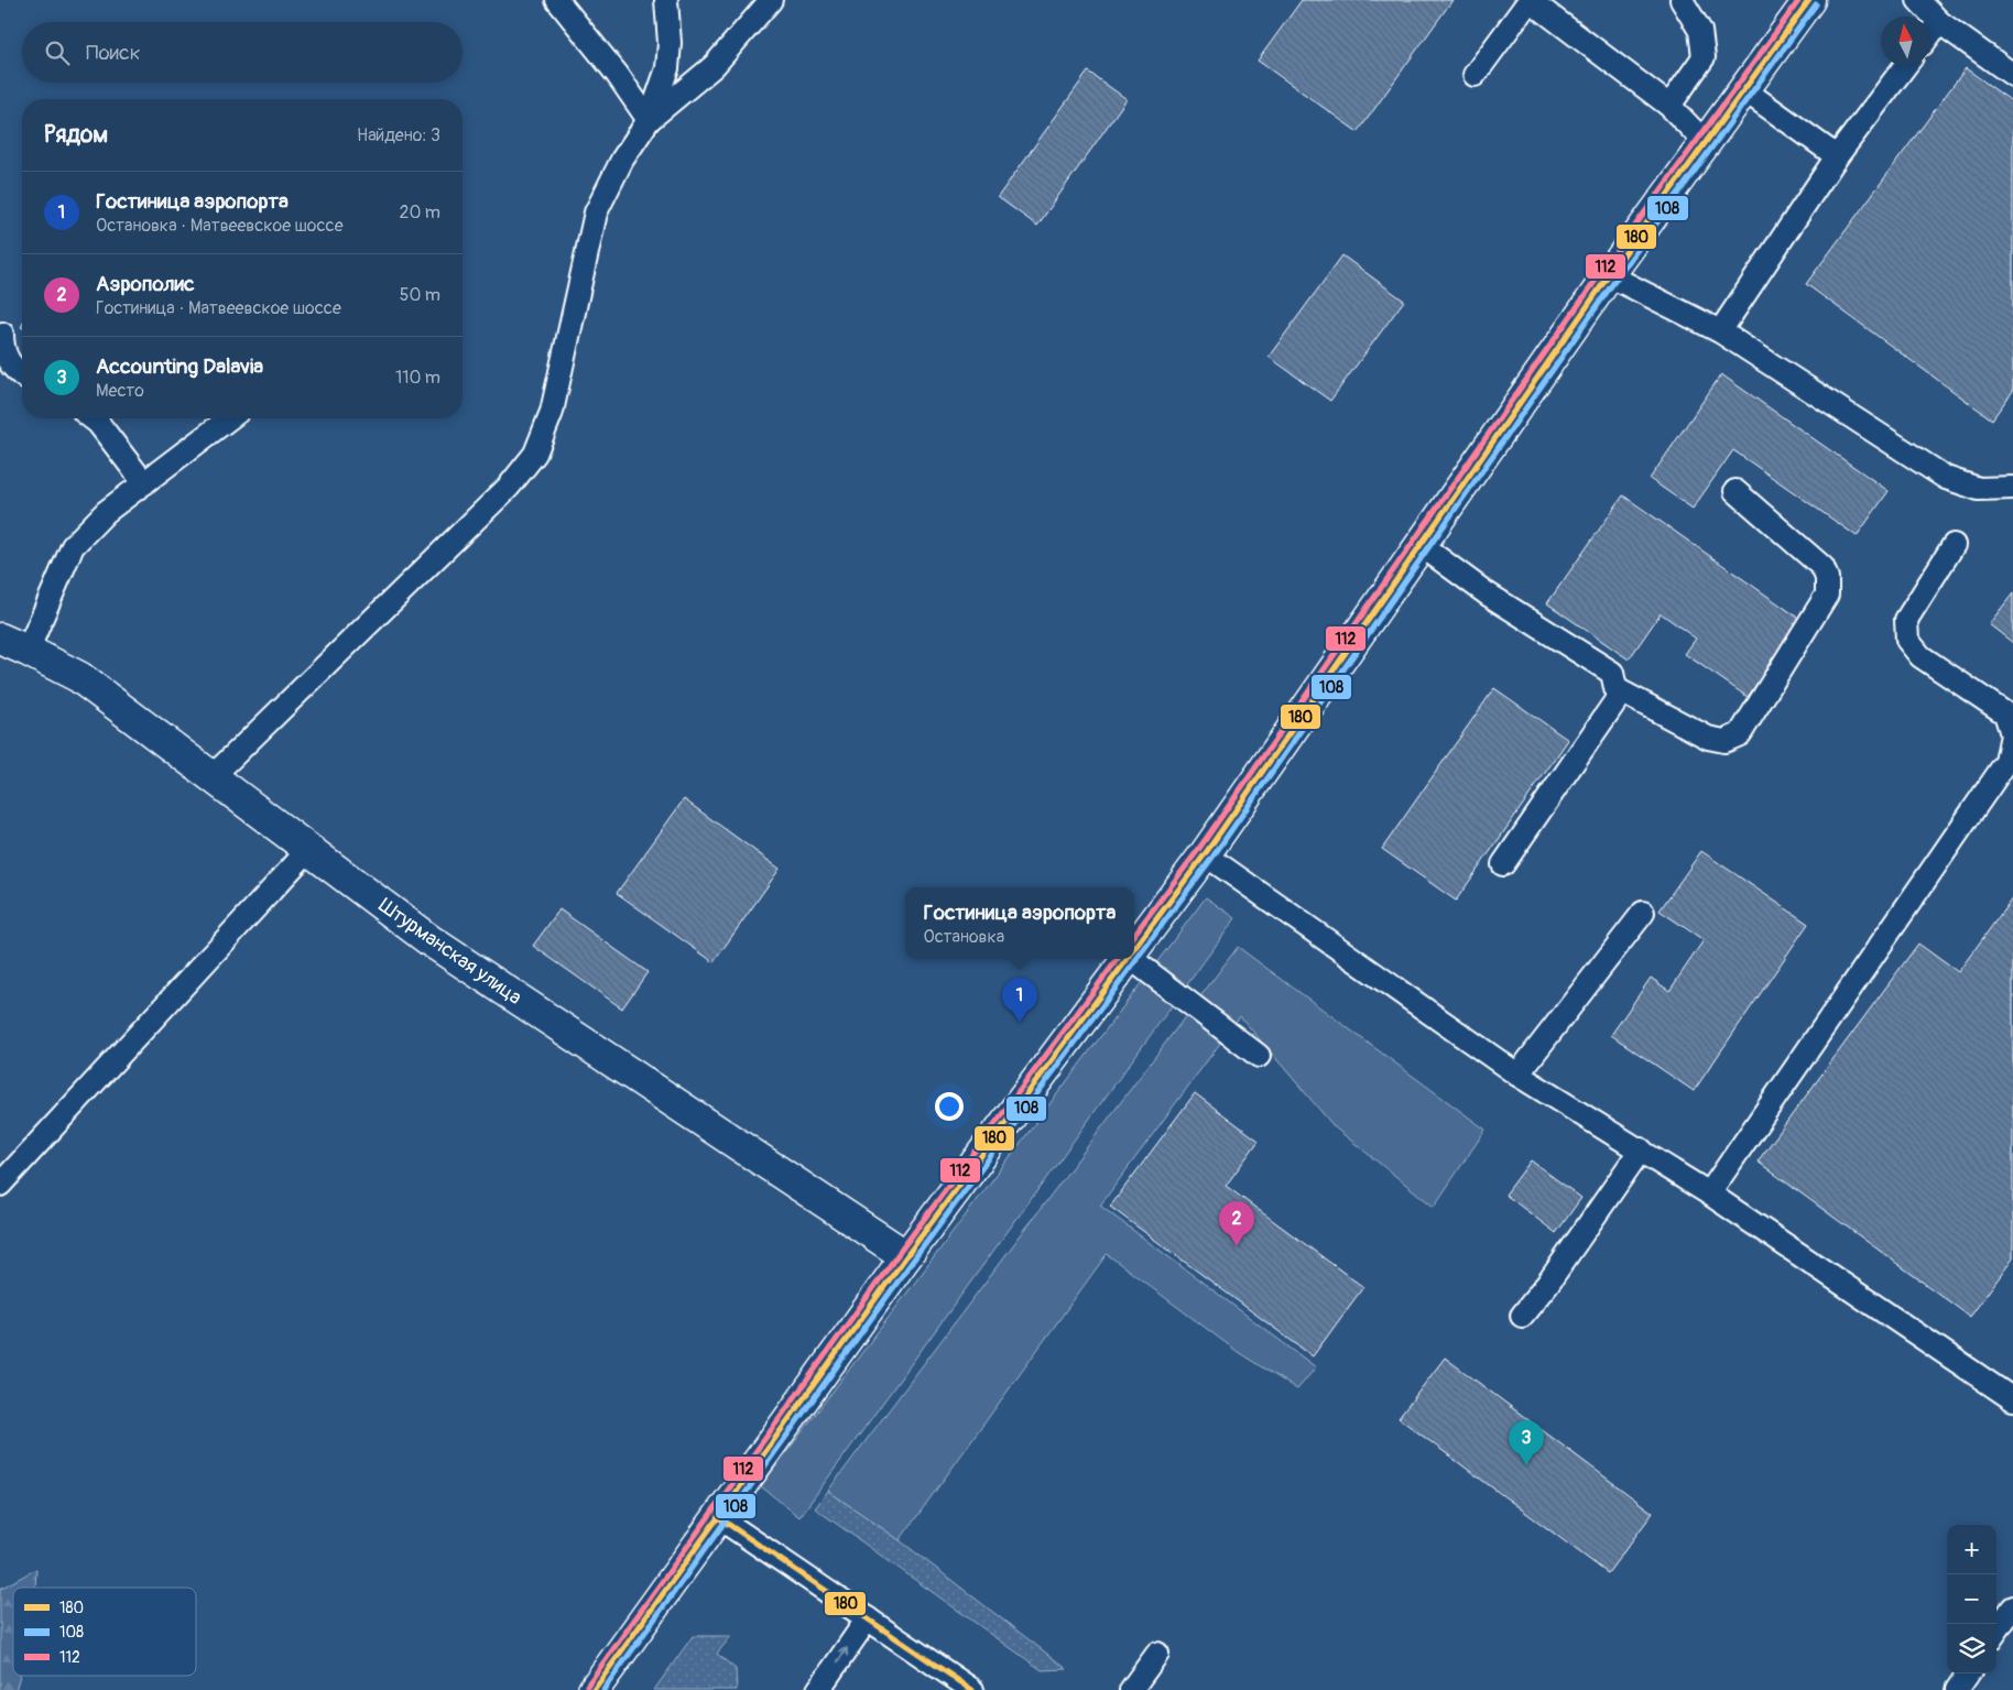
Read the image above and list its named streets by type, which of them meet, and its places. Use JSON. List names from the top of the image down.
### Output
{
  "streets": {
    "main road": ["Штурманская улица"]
  },
  "lines": ["transit line 180", "transit line 112", "transit line 108"],
  "legend": ["180", "108", "112"],
  "north": "top",
  "page": {
    "search": "Поиск",
    "heading": ["Рядом", "Найдено: 3"],
    "list": [
      {
        "mark": "1",
        "name": "Гостиница аэропорта",
        "note": "Остановка · Матвеевское шоссе",
        "value": "20 m"
      },
      {
        "mark": "2",
        "name": "Аэрополис",
        "note": "Гостиница · Матвеевское шоссе",
        "value": "50 m"
      },
      {
        "mark": "3",
        "name": "Accounting Dalavia",
        "note": "Место",
        "value": "110 m"
      }
    ],
    "popup": ["Гостиница аэропорта", "Остановка"],
    "pins": ["1", "2", "3"],
    "map_buttons": ["+", "−"]
  }
}
